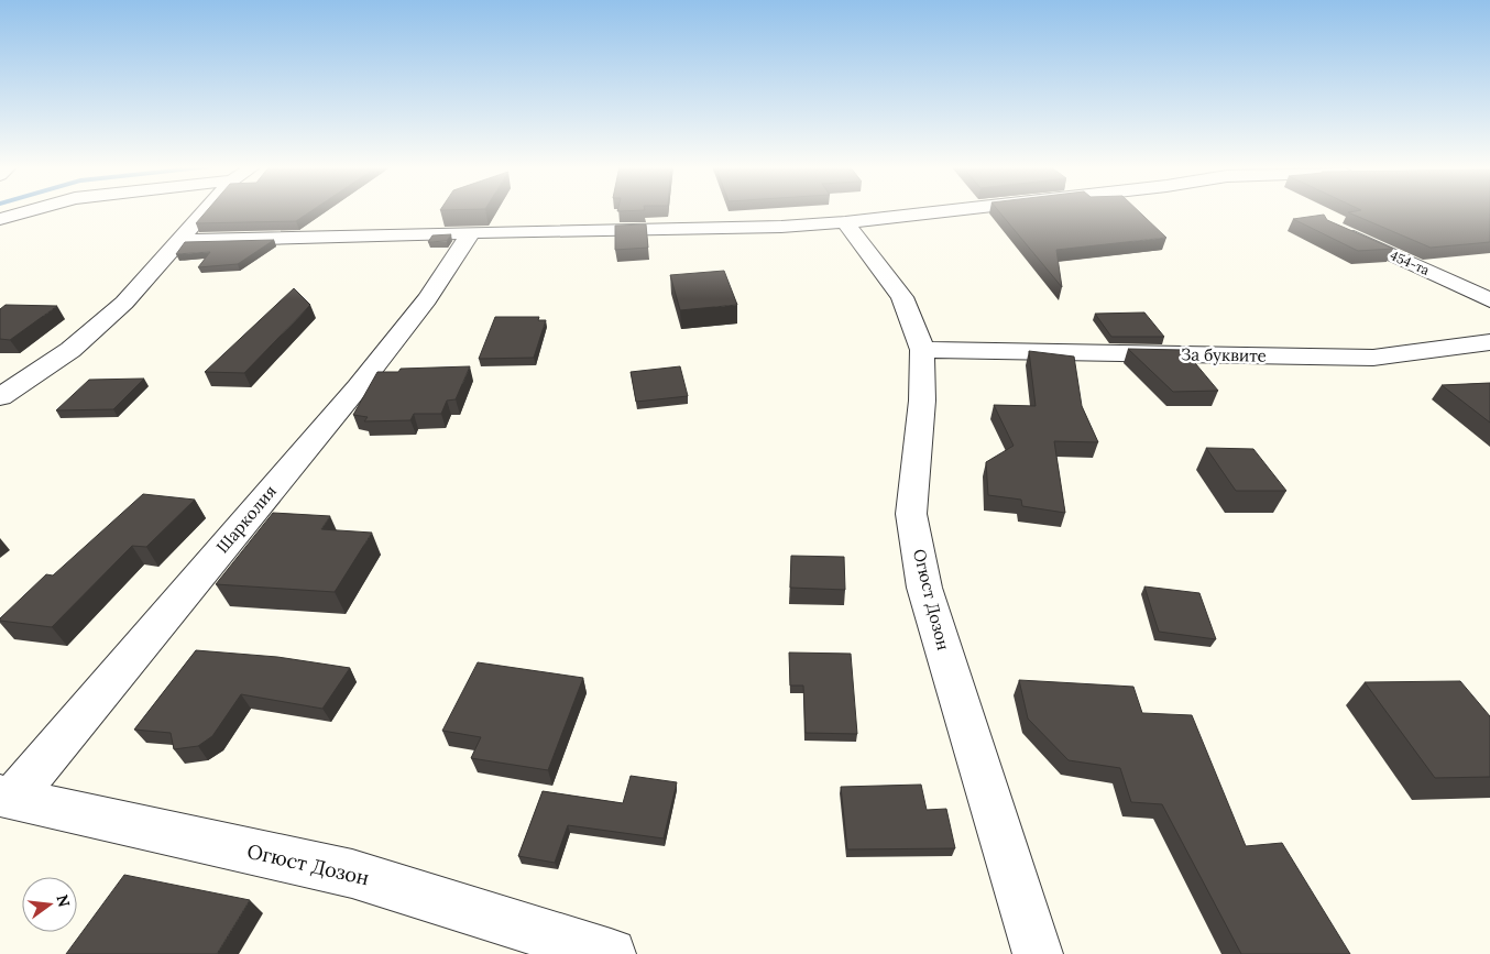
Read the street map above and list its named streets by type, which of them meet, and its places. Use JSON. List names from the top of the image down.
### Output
{
  "streets": {
    "street": [
      "454-та",
      "За буквите",
      "Шарколия",
      "Огюст Дозон"
    ]
  },
  "crossings": [
    ["За буквите", "Огюст Дозон"],
    ["Шарколия", "Огюст Дозон"]
  ],
  "north": "right"
}
